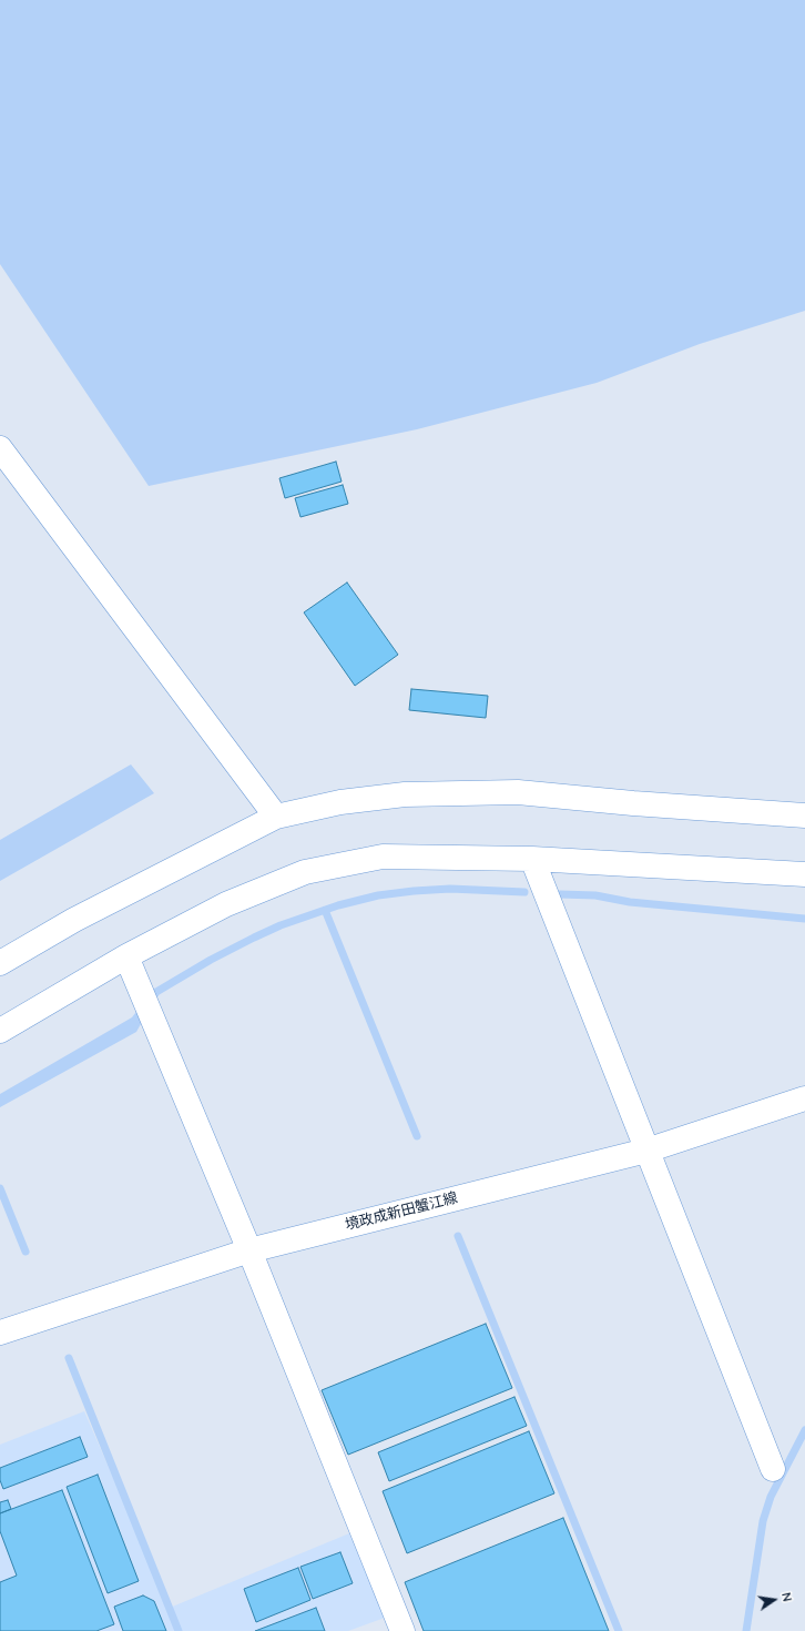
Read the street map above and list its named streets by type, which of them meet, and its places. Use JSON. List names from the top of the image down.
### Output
{
  "streets": {
    "street": ["境政成新田蟹江線"]
  },
  "north": "right"
}
